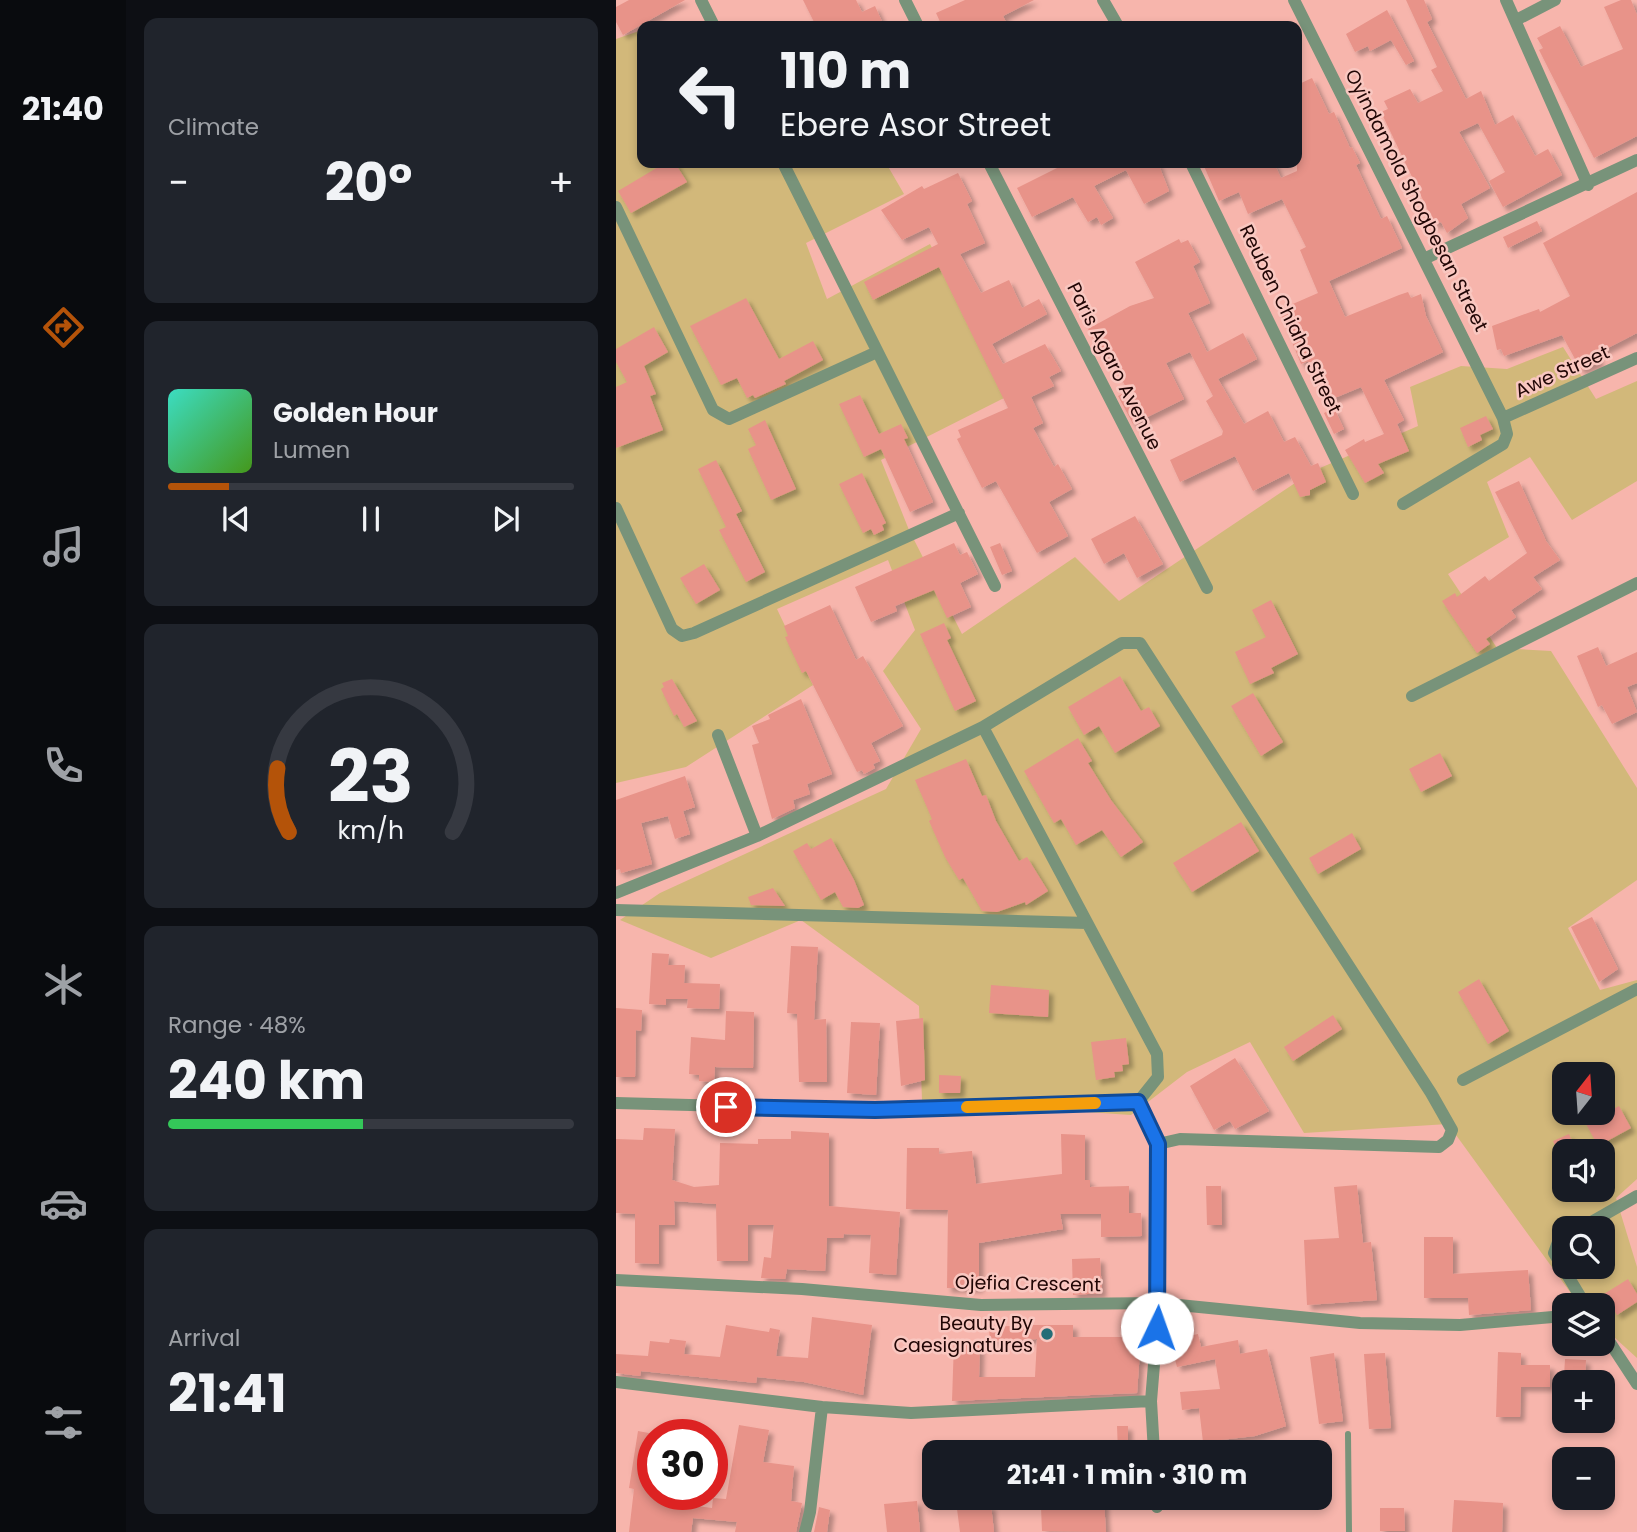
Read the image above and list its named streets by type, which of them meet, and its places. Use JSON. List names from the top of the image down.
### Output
{
  "streets": {
    "street": [
      "Oyindamola Shogbesan Street",
      "Reuben Chiaha Street",
      "Paris Agaro Avenue",
      "Awe Street",
      "Ojefia Crescent"
    ]
  },
  "crossings": [
    ["Oyindamola Shogbesan Street", "Awe Street"]
  ],
  "places": ["Beauty By Caesignatures"],
  "north": "top",
  "page": {
    "tabs": "21:40",
    "tile": [
      "Climate",
      ["Range · 48%", "240 km"],
      ["Arrival", "21:41"]
    ],
    "turn": ["110 m", "Ebere Asor Street"],
    "heat": ["−", "20°", "+"],
    "song": ["Golden Hour", "Lumen"],
    "map_buttons": ["+", "−"],
    "limit": "30",
    "trip": "21:41 · 1 min · 310 m",
    "gauge": ["23", "km/h"]
  }
}
